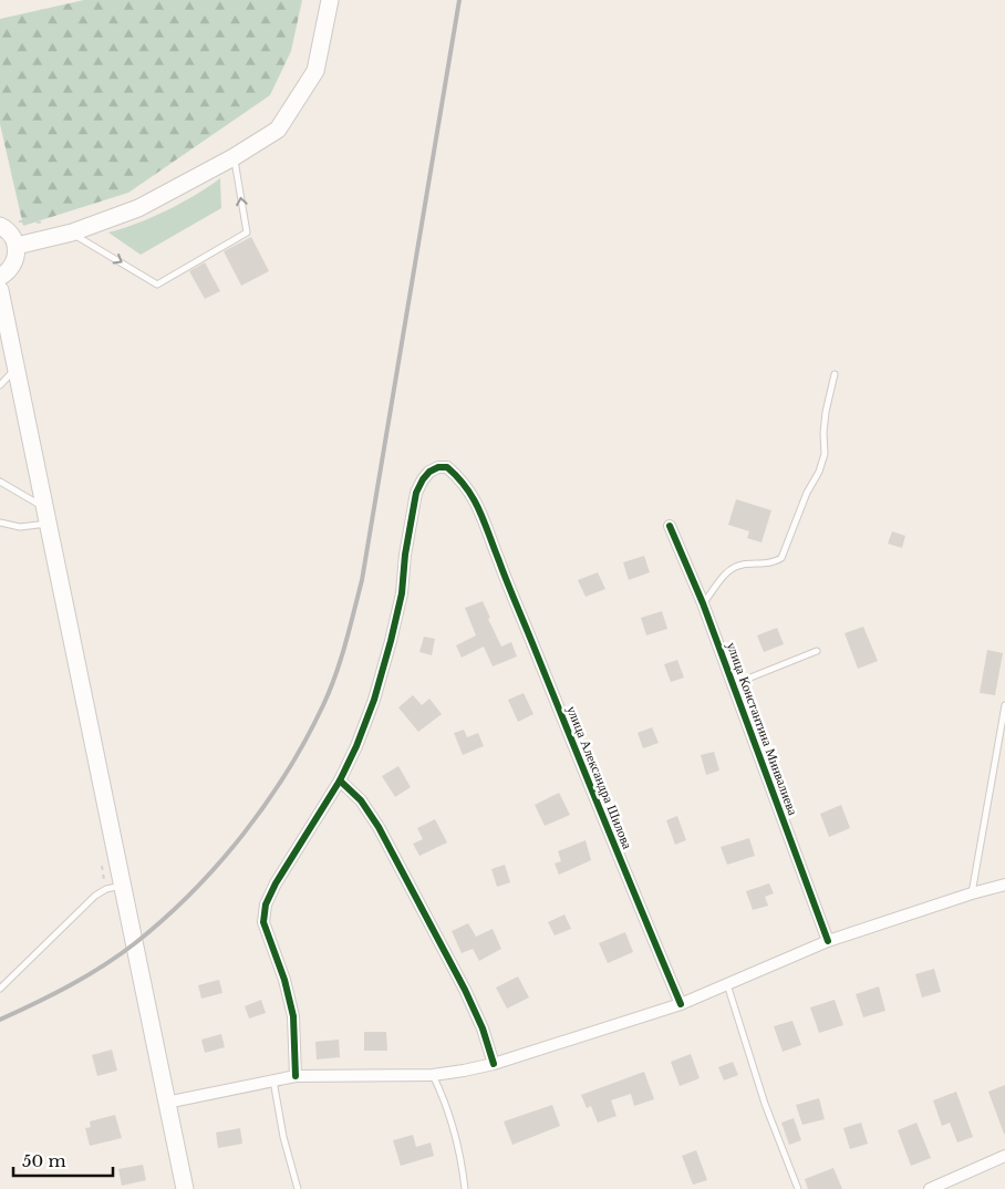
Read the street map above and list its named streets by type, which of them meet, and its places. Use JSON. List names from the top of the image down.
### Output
{
  "streets": {
    "street": ["улица Константина Минвалиева", "улица Александра Шилова"]
  },
  "scale_bar": "50 m"
}
